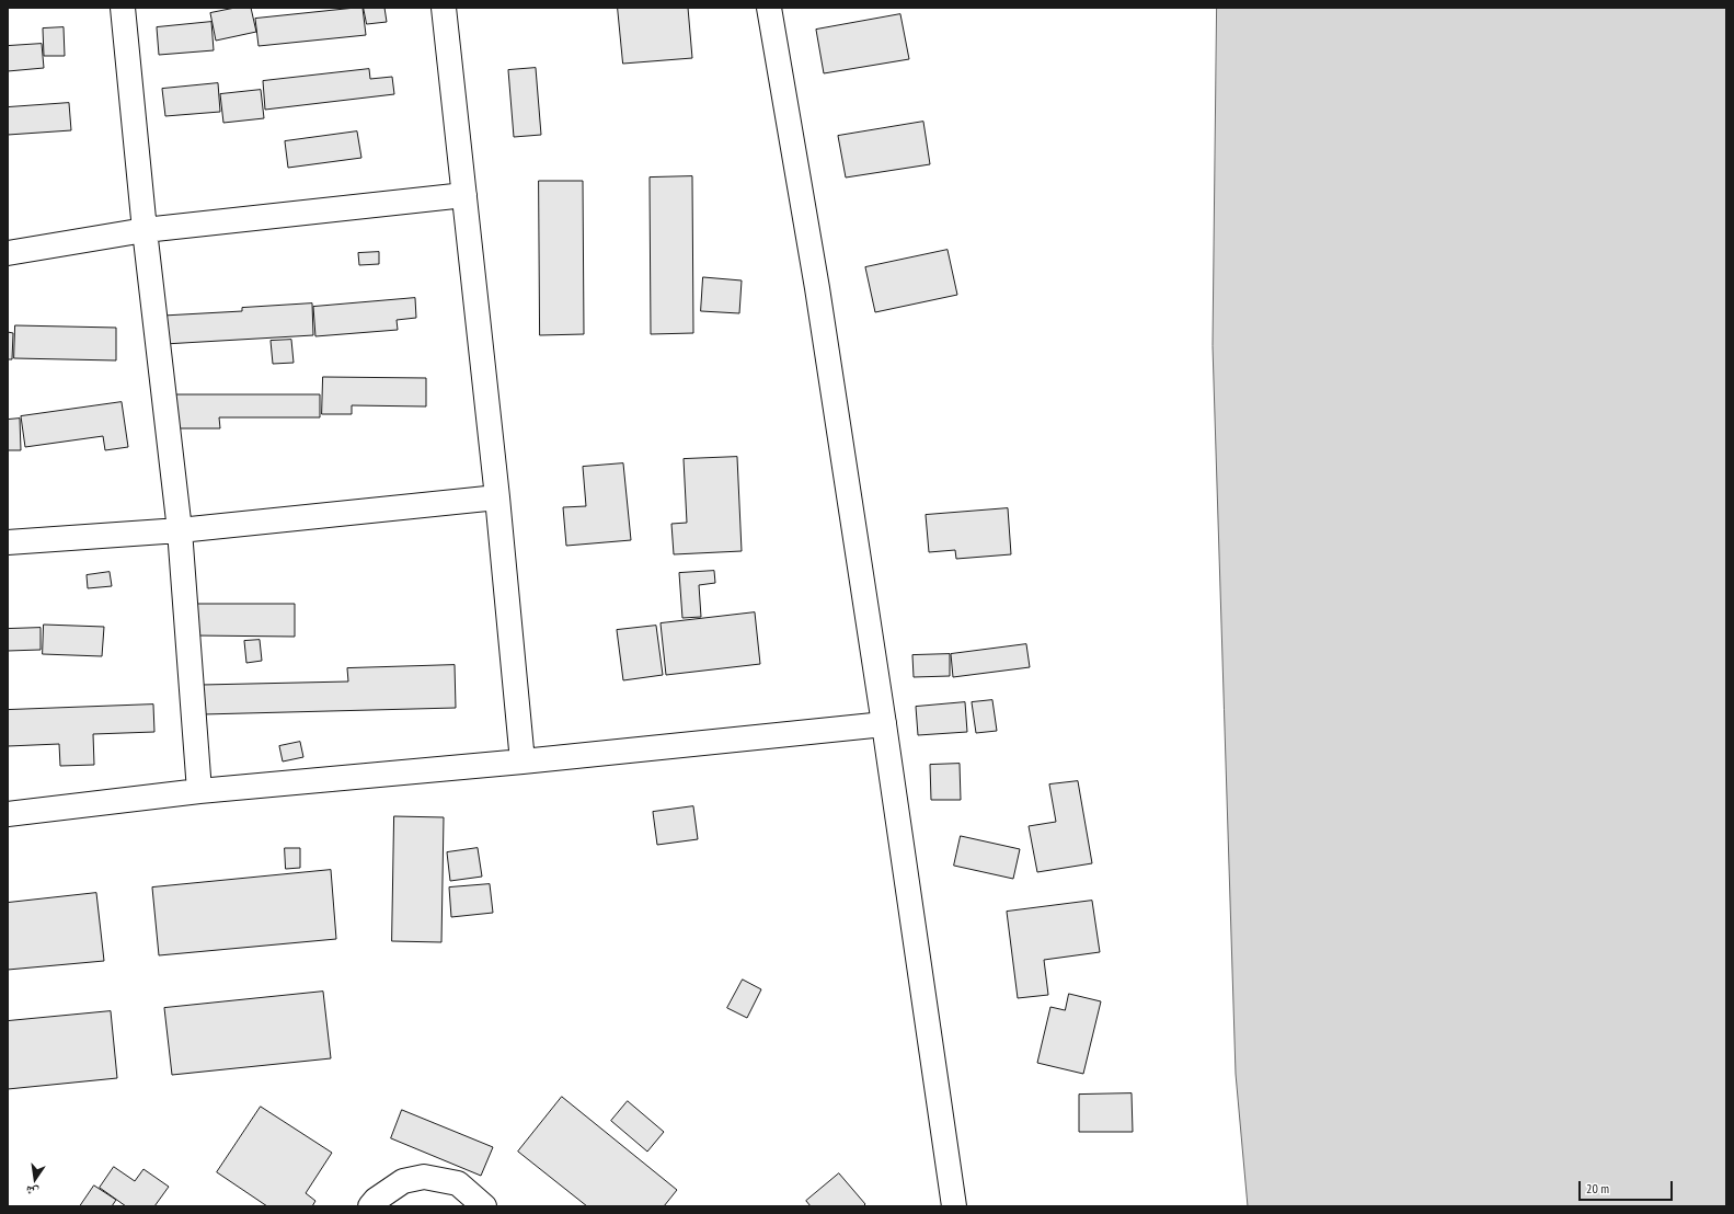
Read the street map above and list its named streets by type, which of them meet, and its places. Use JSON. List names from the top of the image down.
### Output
{
  "scale_bar": "20 m",
  "north": "bottom"
}
